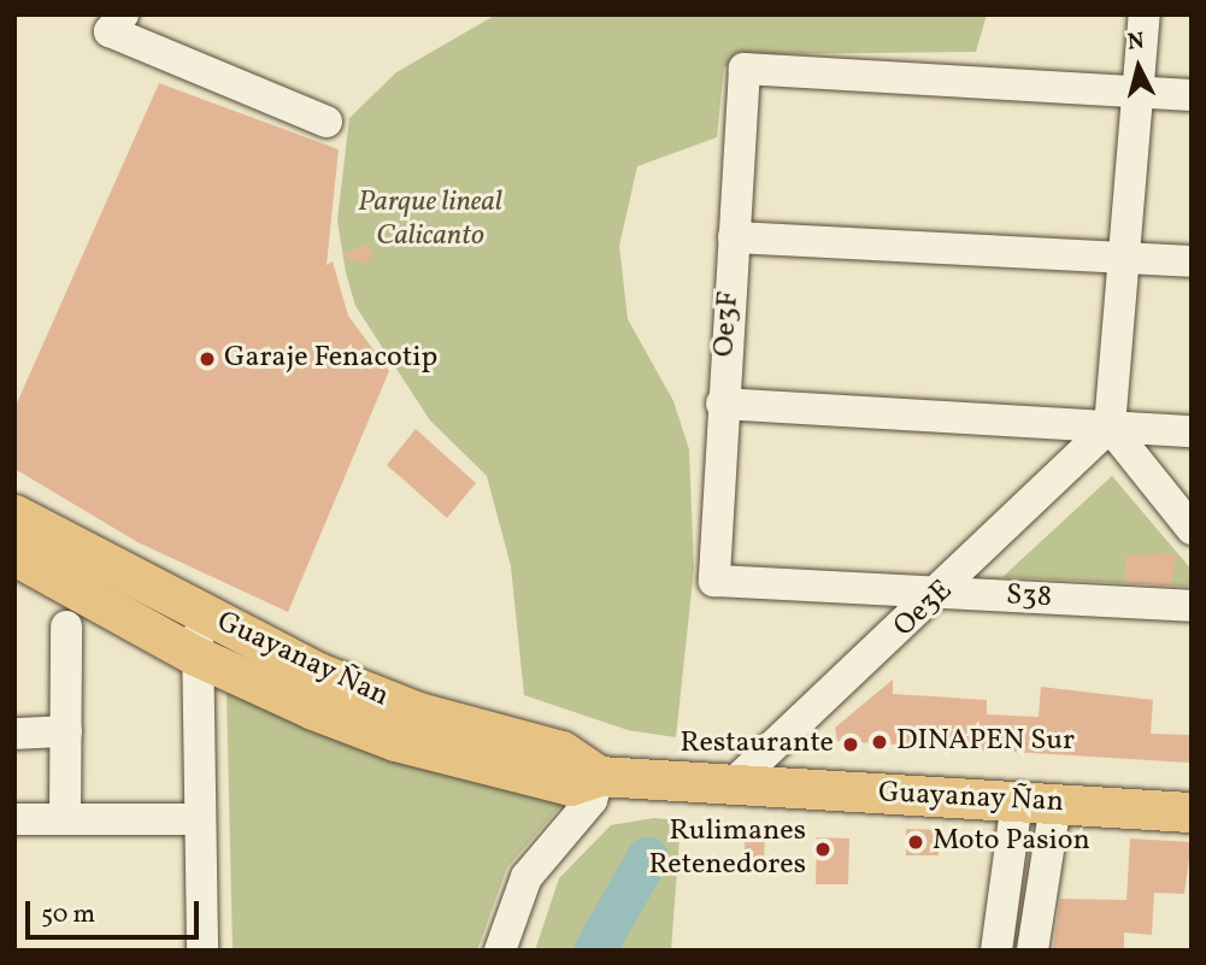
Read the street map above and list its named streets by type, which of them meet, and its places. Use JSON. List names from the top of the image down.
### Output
{
  "streets": {
    "main road": ["Guayanay Ñan"],
    "street": ["Oe3F", "S38", "Oe3E"]
  },
  "crossings": [
    ["Oe3F", "S38"],
    ["S38", "Oe3E"],
    ["Oe3E", "Guayanay Ñan"]
  ],
  "parks": ["Parque lineal Calicanto"],
  "places": [
    "Garaje Fenacotip",
    "DINAPEN Sur",
    "Restaurante",
    "Moto Pasion",
    "Rulimanes Retenedores"
  ],
  "scale_bar": "50 m",
  "north": "top"
}
